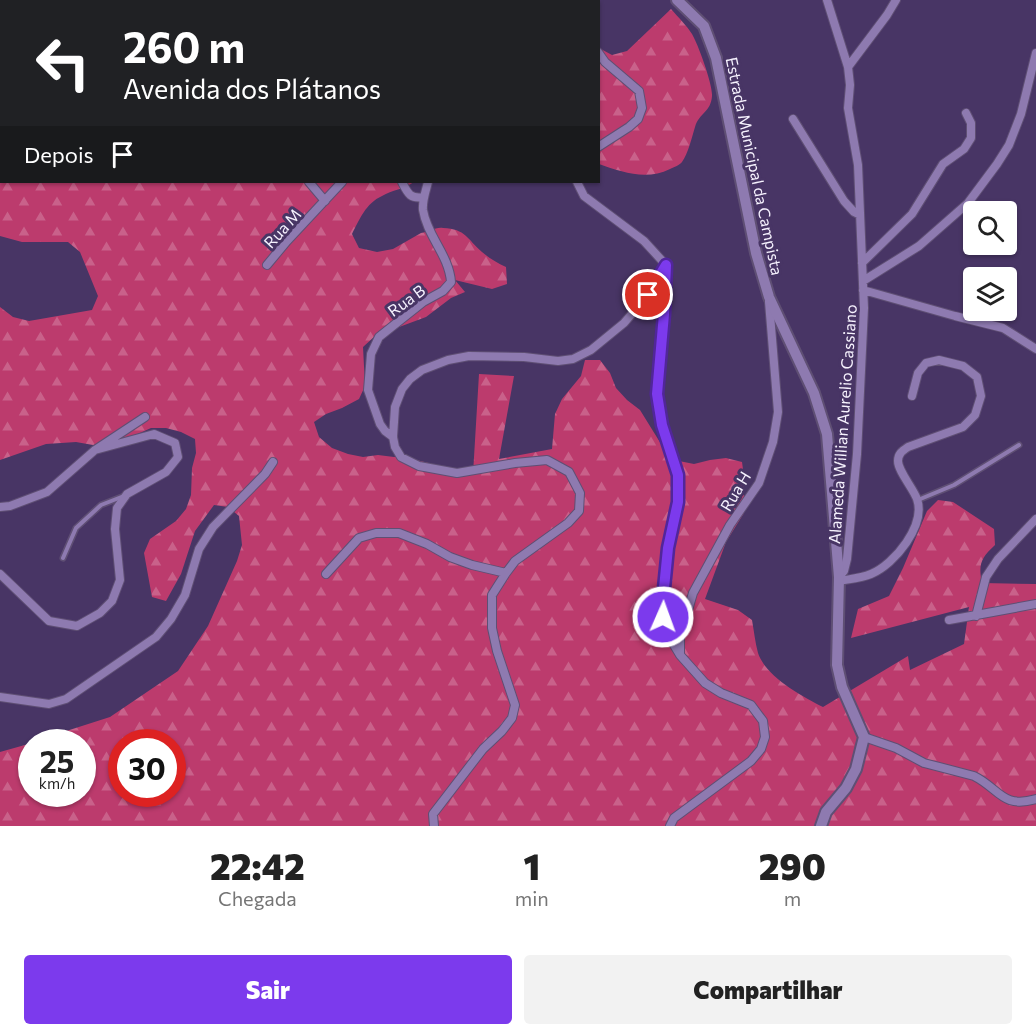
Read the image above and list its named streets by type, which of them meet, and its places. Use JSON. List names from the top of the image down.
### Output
{
  "streets": {
    "main road": ["Estrada Municipal da Campista"],
    "street": [
      "Rua M",
      "Rua B",
      "Alameda Willian Aurelio Cassiano",
      "Rua H"
    ]
  },
  "crossings": [
    ["Estrada Municipal da Campista", "Alameda Willian Aurelio Cassiano"],
    ["Estrada Municipal da Campista", "Rua H"]
  ],
  "page": {
    "turn": ["260 m", "Avenida dos Plátanos"],
    "then": "Depois",
    "speed": "25 km/h",
    "limit": "30",
    "eta": [
      "22:42",
      "Chegada",
      "1",
      "min",
      "290",
      "m"
    ],
    "buttons": ["Sair", "Compartilhar"]
  }
}
